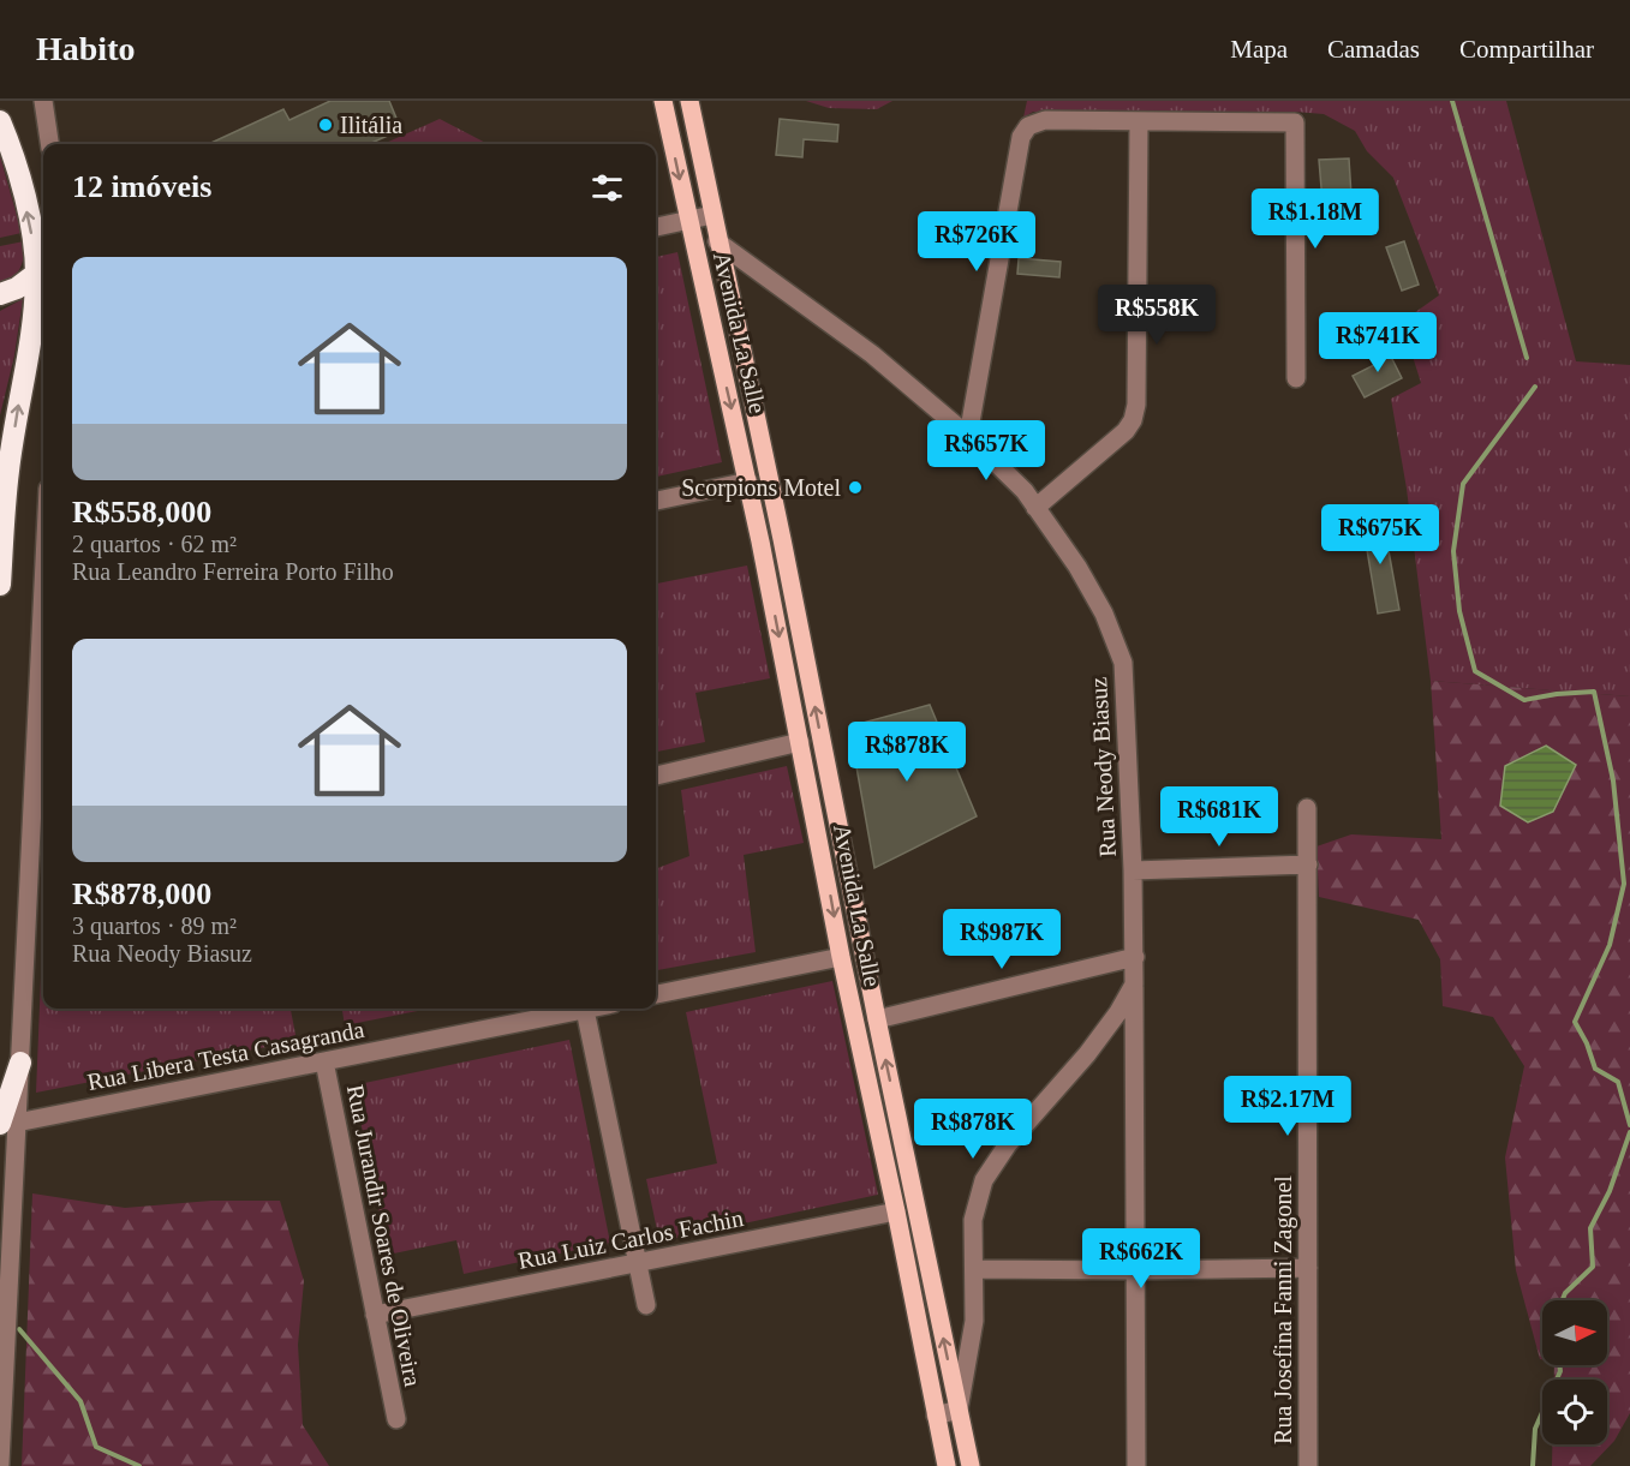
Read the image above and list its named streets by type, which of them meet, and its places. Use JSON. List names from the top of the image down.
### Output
{
  "streets": {
    "main road": ["Avenida La Salle"],
    "street": [
      "Rua Neody Biasuz",
      "Rua Libera Testa Casagranda",
      "Rua Jurandir Soares de Oliveira",
      "Rua Luiz Carlos Fachin",
      "Rua Josefina Fanni Zagonel"
    ]
  },
  "crossings": [
    ["Avenida La Salle", "Rua Neody Biasuz"],
    ["Avenida La Salle", "Rua Luiz Carlos Fachin"],
    ["Rua Libera Testa Casagranda", "Rua Jurandir Soares de Oliveira"],
    ["Rua Jurandir Soares de Oliveira", "Rua Luiz Carlos Fachin"]
  ],
  "places": ["Ilitália", "Scorpions Motel"],
  "north": "right",
  "page": {
    "header": "Habito",
    "nav": ["Mapa", "Camadas", "Compartilhar"],
    "heading": "12 imóveis",
    "price": [
      "R$1.18M",
      "R$726K",
      "R$558K",
      "R$741K",
      "R$657K",
      "R$675K",
      "R$878K",
      "R$681K",
      "R$987K",
      "R$2.17M",
      "R$878K",
      "R$662K"
    ],
    "list": [
      {
        "name": "R$558,000",
        "note": "2 quartos · 62 m² · Rua Leandro Ferreira Porto Filho"
      },
      {
        "name": "R$878,000",
        "note": "3 quartos · 89 m² · Rua Neody Biasuz"
      }
    ]
  }
}
